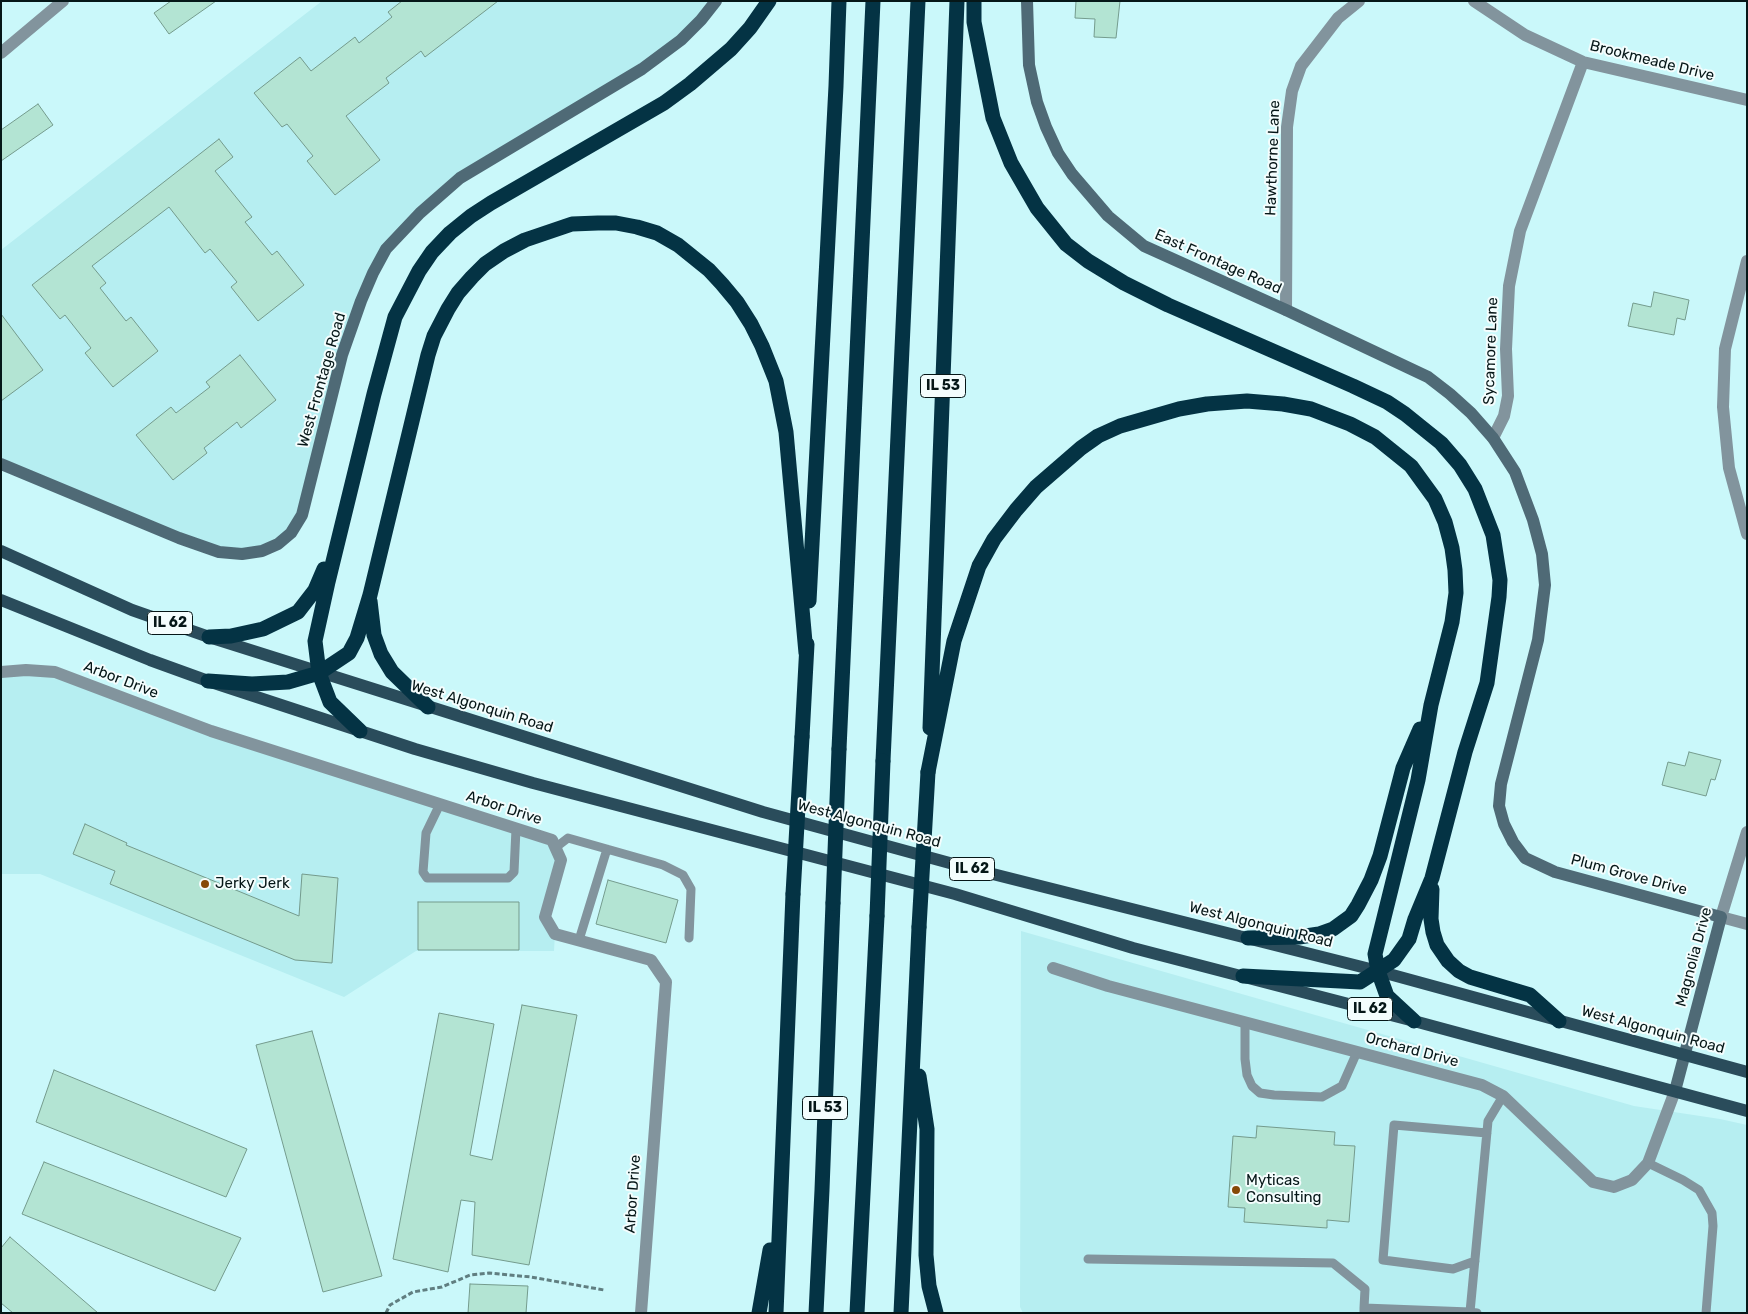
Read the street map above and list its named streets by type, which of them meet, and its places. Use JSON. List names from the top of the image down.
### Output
{
  "streets": {
    "highway": ["IL 53"],
    "main road": ["IL 62", "West Algonquin Road"],
    "street": [
      "Brookmeade Drive",
      "Hawthorne Lane",
      "East Frontage Road",
      "Sycamore Lane",
      "West Frontage Road",
      "Arbor Drive",
      "Plum Grove Drive",
      "Magnolia Drive",
      "Orchard Drive"
    ]
  },
  "crossings": [
    ["Brookmeade Drive", "Sycamore Lane"],
    ["Hawthorne Lane", "East Frontage Road"],
    ["East Frontage Road", "Sycamore Lane"],
    ["East Frontage Road", "Plum Grove Drive"],
    ["Sycamore Lane", "Plum Grove Drive"],
    ["IL 62", "Magnolia Drive"],
    ["IL 62", "Orchard Drive"],
    ["West Algonquin Road", "Magnolia Drive"],
    ["Plum Grove Drive", "Magnolia Drive"],
    ["Magnolia Drive", "Orchard Drive"]
  ],
  "places": ["Jerky Jerk", "Myticas Consulting"]
}
